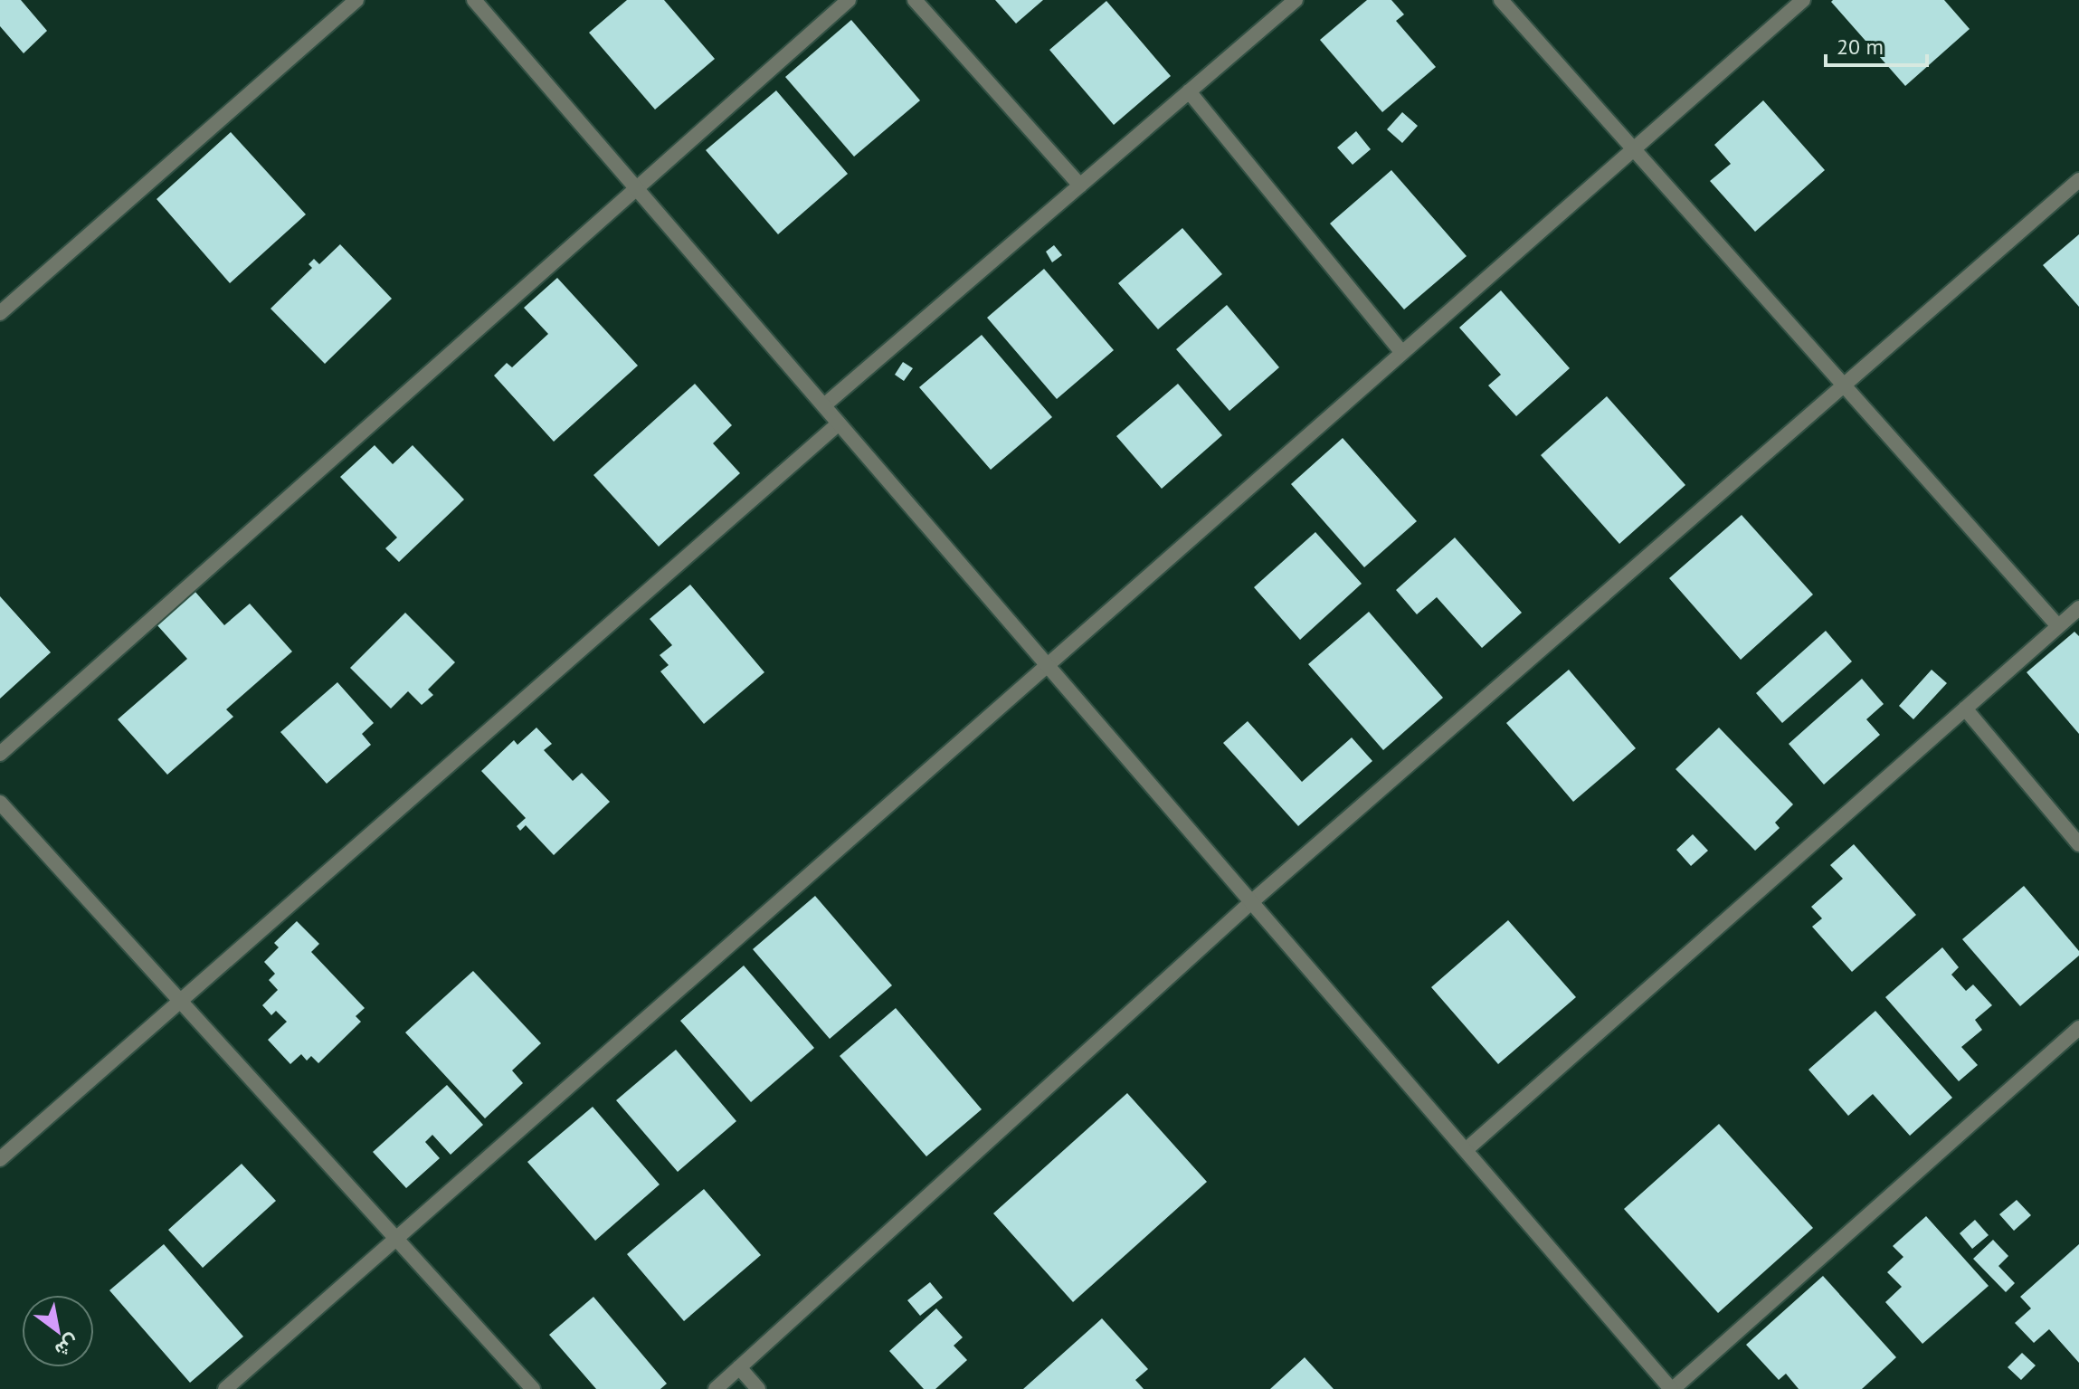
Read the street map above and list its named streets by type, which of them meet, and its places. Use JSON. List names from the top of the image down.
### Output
{
  "scale_bar": "20 m",
  "north": "bottom right"
}
